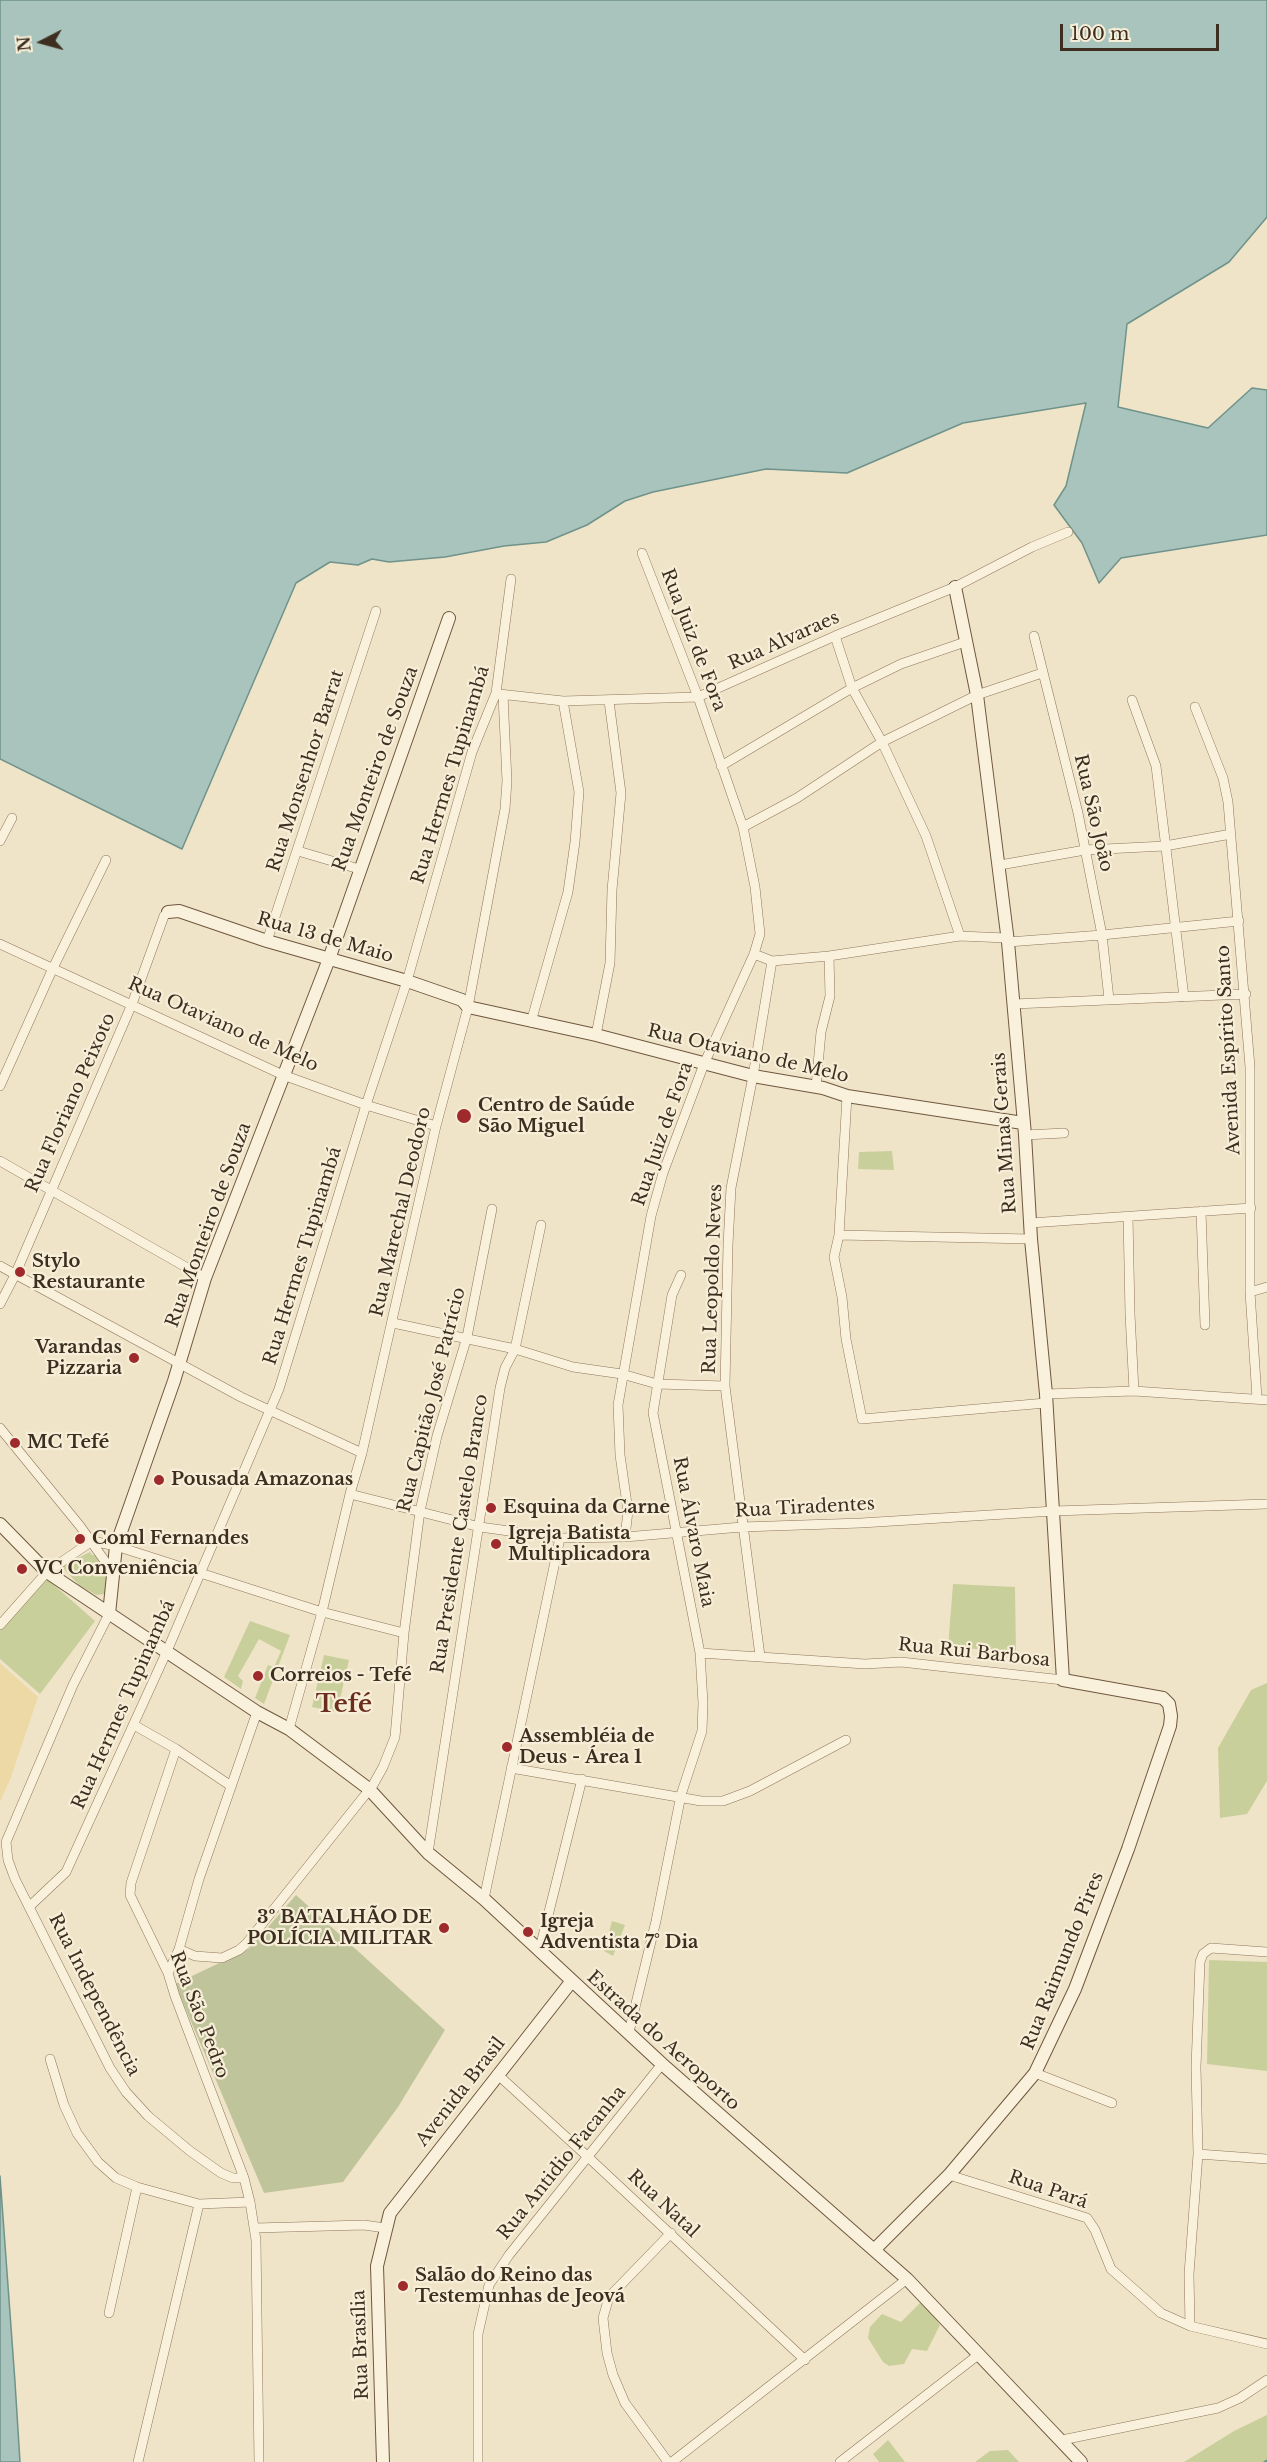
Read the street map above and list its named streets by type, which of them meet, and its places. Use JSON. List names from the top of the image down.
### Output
{
  "streets": {
    "street": [
      "Rua Juiz de Fora",
      "Rua Alvaraes",
      "Rua Monteiro de Souza",
      "Rua Monsenhor Barrat",
      "Rua Hermes Tupinambá",
      "Rua São João",
      "Rua 13 de Maio",
      "Rua Otaviano de Melo",
      "Avenida Espírito Santo",
      "Rua Floriano Peixoto",
      "Rua Minas Gerais",
      "Rua Marechal Deodoro",
      "Rua Leopoldo Neves",
      "Rua Capitão José Patrício",
      "Rua Tiradentes",
      "Rua Álvaro Maia",
      "Rua Presidente Castelo Branco",
      "Rua Rui Barbosa",
      "Rua Raimundo Pires",
      "Rua Independência",
      "Rua São Pedro",
      "Estrada do Aeroporto",
      "Avenida Brasil",
      "Rua Antidio Facanha",
      "Rua Pará",
      "Rua Natal",
      "Rua Brasília"
    ]
  },
  "crossings": [
    ["Rua Juiz de Fora", "Rua Alvaraes"],
    ["Rua Juiz de Fora", "Rua Otaviano de Melo"],
    ["Rua Juiz de Fora", "Rua Tiradentes"],
    ["Rua Alvaraes", "Rua Hermes Tupinambá"],
    ["Rua Alvaraes", "Rua Minas Gerais"],
    ["Rua Alvaraes", "Rua Marechal Deodoro"],
    ["Rua Monteiro de Souza", "Rua 13 de Maio"],
    ["Rua Monteiro de Souza", "Rua Otaviano de Melo"],
    ["Rua Monteiro de Souza", "Rua Independência"],
    ["Rua Monteiro de Souza", "Estrada do Aeroporto"],
    ["Rua Monsenhor Barrat", "Rua 13 de Maio"],
    ["Rua Hermes Tupinambá", "Rua 13 de Maio"],
    ["Rua Hermes Tupinambá", "Rua Otaviano de Melo"],
    ["Rua Hermes Tupinambá", "Rua Marechal Deodoro"],
    ["Rua Hermes Tupinambá", "Rua Independência"],
    ["Rua Hermes Tupinambá", "Estrada do Aeroporto"],
    ["Rua 13 de Maio", "Rua Otaviano de Melo"],
    ["Rua 13 de Maio", "Rua Floriano Peixoto"],
    ["Rua 13 de Maio", "Rua Marechal Deodoro"],
    ["Rua Otaviano de Melo", "Rua Floriano Peixoto"],
    ["Rua Otaviano de Melo", "Rua Minas Gerais"],
    ["Rua Otaviano de Melo", "Rua Marechal Deodoro"],
    ["Rua Otaviano de Melo", "Rua Leopoldo Neves"],
    ["Rua Minas Gerais", "Rua Tiradentes"],
    ["Rua Minas Gerais", "Rua Rui Barbosa"],
    ["Rua Marechal Deodoro", "Rua Tiradentes"],
    ["Rua Marechal Deodoro", "Estrada do Aeroporto"],
    ["Rua Leopoldo Neves", "Rua Tiradentes"],
    ["Rua Leopoldo Neves", "Rua Rui Barbosa"],
    ["Rua Capitão José Patrício", "Rua Tiradentes"],
    ["Rua Capitão José Patrício", "Estrada do Aeroporto"],
    ["Rua Tiradentes", "Rua Álvaro Maia"],
    ["Rua Tiradentes", "Rua Presidente Castelo Branco"],
    ["Rua Álvaro Maia", "Rua Rui Barbosa"],
    ["Rua Álvaro Maia", "Estrada do Aeroporto"],
    ["Rua Presidente Castelo Branco", "Estrada do Aeroporto"],
    ["Rua Rui Barbosa", "Rua Raimundo Pires"],
    ["Rua Raimundo Pires", "Estrada do Aeroporto"],
    ["Rua Raimundo Pires", "Rua Pará"],
    ["Rua Independência", "Rua São Pedro"],
    ["Estrada do Aeroporto", "Avenida Brasil"],
    ["Estrada do Aeroporto", "Rua Antidio Facanha"],
    ["Avenida Brasil", "Rua Natal"],
    ["Avenida Brasil", "Rua Brasília"],
    ["Rua Antidio Facanha", "Rua Natal"]
  ],
  "districts": ["Tefé"],
  "places": [
    "Centro de Saúde São Miguel",
    "Stylo Restaurante",
    "Varandas Pizzaria",
    "MC Tefé",
    "Pousada Amazonas",
    "Esquina da Carne",
    "Coml Fernandes",
    "Igreja Batista Multiplicadora",
    "VC Conveniência",
    "Correios - Tefé",
    "Assembléia de Deus - Área 1",
    "3º BATALHÃO DE POLÍCIA MILITAR",
    "Igreja Adventista 7° Dia",
    "Salão do Reino das Testemunhas de Jeová"
  ],
  "scale_bar": "100 m",
  "north": "left"
}
